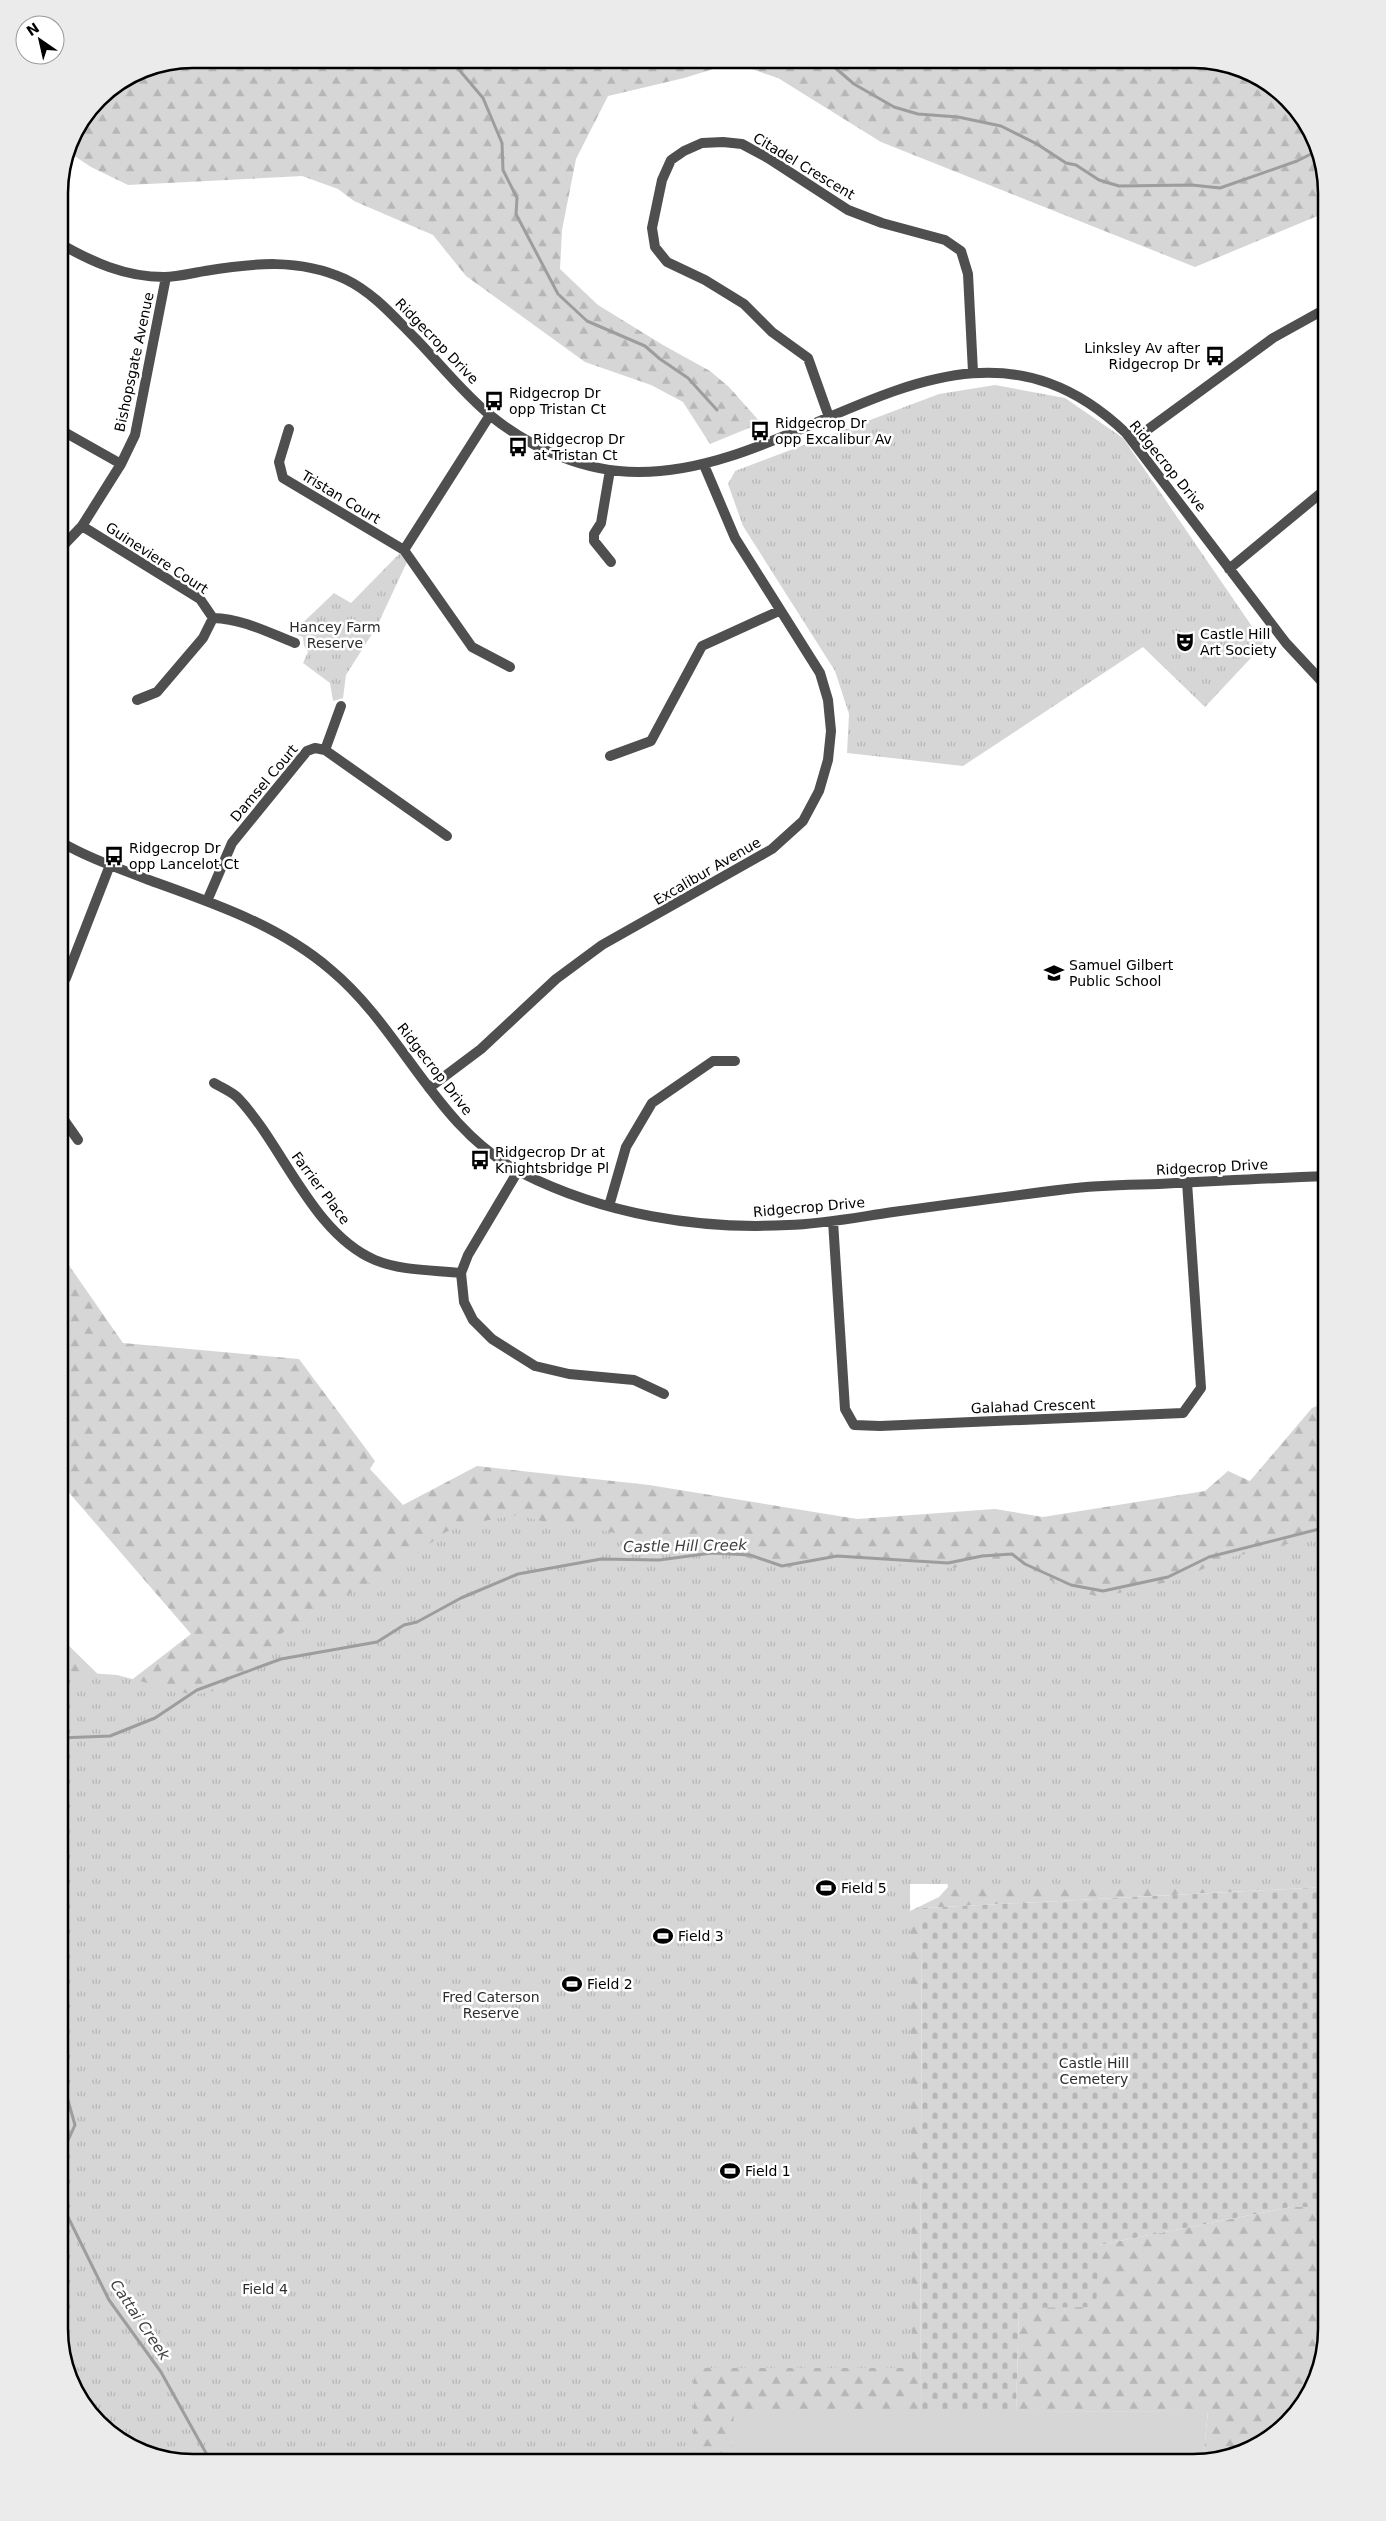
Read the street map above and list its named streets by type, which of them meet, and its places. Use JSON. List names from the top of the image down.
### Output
{
  "streets": {
    "street": [
      "Citadel Crescent",
      "Ridgecrop Drive",
      "Bishopsgate Avenue",
      "Tristan Court",
      "Guineviere Court",
      "Damsel Court",
      "Excalibur Avenue",
      "Farrier Place",
      "Galahad Crescent"
    ]
  },
  "crossings": [
    ["Citadel Crescent", "Ridgecrop Drive"],
    ["Ridgecrop Drive", "Bishopsgate Avenue"],
    ["Ridgecrop Drive", "Damsel Court"],
    ["Ridgecrop Drive", "Excalibur Avenue"],
    ["Ridgecrop Drive", "Galahad Crescent"],
    ["Bishopsgate Avenue", "Guineviere Court"]
  ],
  "water": ["Castle Hill Creek", "Cattai Creek"],
  "parks": [
    "Hancey Farm Reserve",
    "Fred Caterson Reserve",
    "Castle Hill Cemetery",
    "Field 4"
  ],
  "places": {
    "bus stop": [
      "Linksley Av after Ridgecrop Dr",
      "Ridgecrop Dr opp Tristan Ct",
      "Ridgecrop Dr opp Excalibur Av",
      "Ridgecrop Dr at Tristan Ct",
      "Ridgecrop Dr opp Lancelot Ct",
      "Ridgecrop Dr at Knightsbridge Pl"
    ],
    "theatre": ["Castle Hill Art Society"],
    "school or university": ["Samuel Gilbert Public School"],
    "sports": [
      "Field 5",
      "Field 3",
      "Field 2",
      "Field 1"
    ]
  },
  "north": "top left"
}
